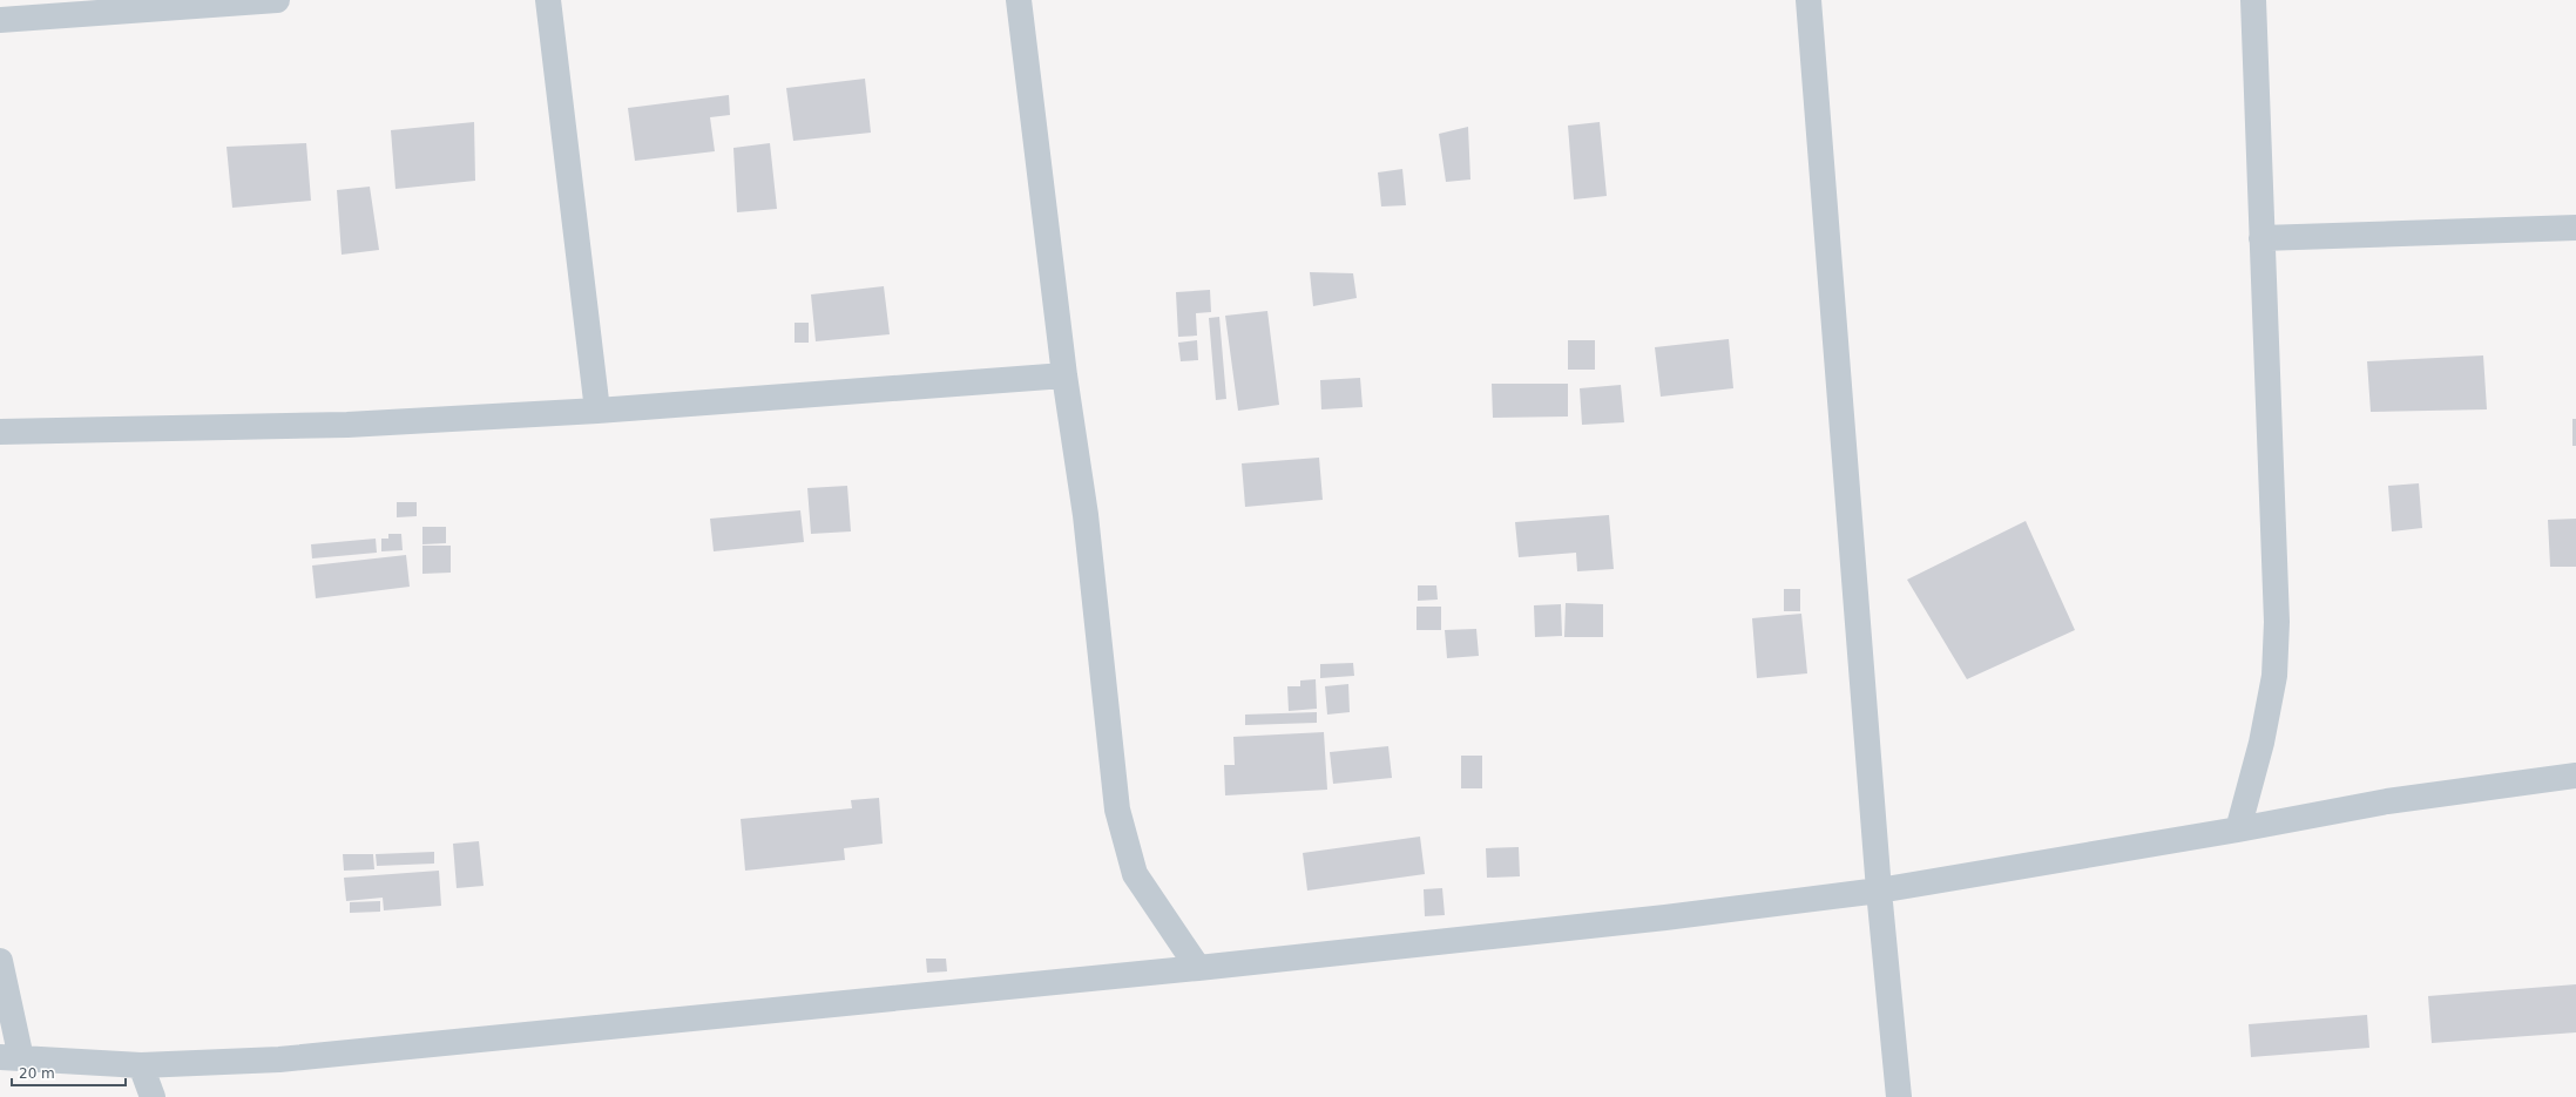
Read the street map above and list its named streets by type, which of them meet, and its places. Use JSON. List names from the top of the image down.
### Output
{
  "scale_bar": "20 m"
}
